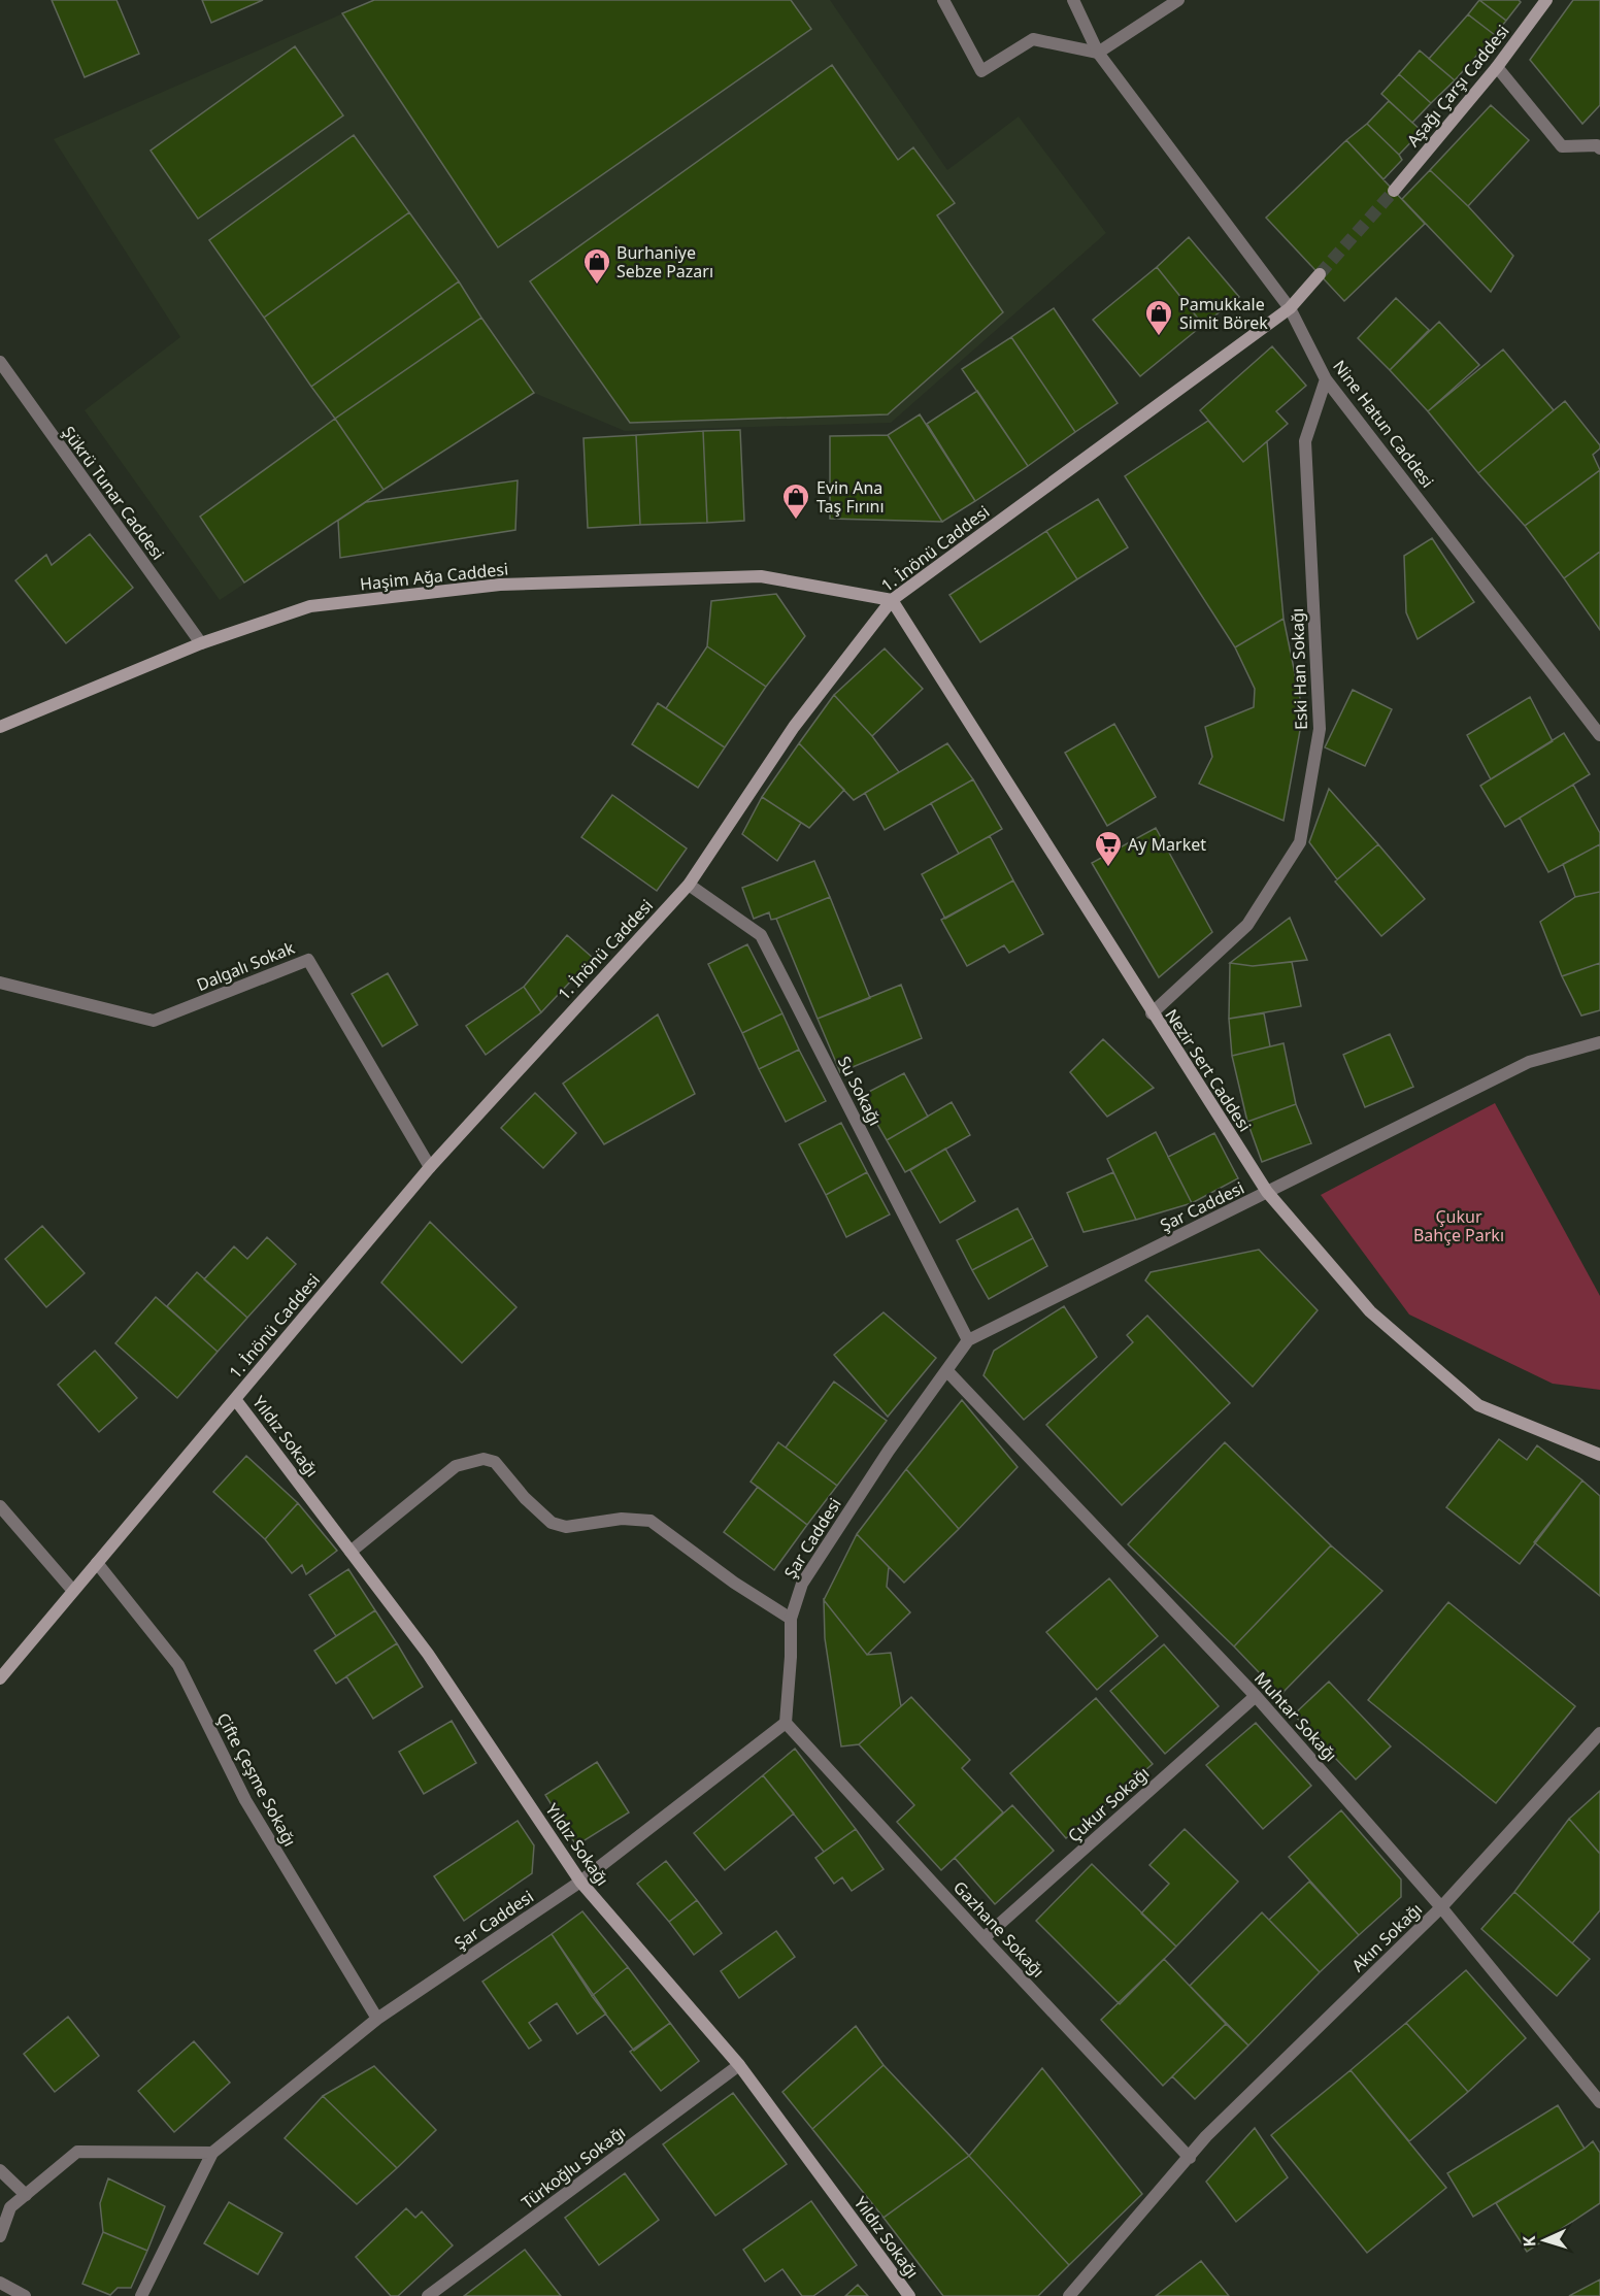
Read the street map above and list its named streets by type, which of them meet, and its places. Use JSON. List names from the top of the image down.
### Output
{
  "streets": {
    "street": [
      "Aşağı Çarşı Caddesi",
      "Nine Hatun Caddesi",
      "Şükrü Tunar Caddesi",
      "1. İnönü Caddesi",
      "Haşim Ağa Caddesi",
      "Eski Han Sokağı",
      "Dalgalı Sokak",
      "Nezir Sert Caddesi",
      "Su Sokağı",
      "Şar Caddesi",
      "Yıldız Sokağı",
      "Muhtar Sokağı",
      "Çifte Çeşme Sokağı",
      "Çukur Sokağı",
      "Gazhane Sokağı",
      "Akın Sokağı",
      "Türkoğlu Sokağı"
    ]
  },
  "crossings": [
    ["Nine Hatun Caddesi", "1. İnönü Caddesi"],
    ["Nine Hatun Caddesi", "Eski Han Sokağı"],
    ["Şükrü Tunar Caddesi", "Haşim Ağa Caddesi"],
    ["1. İnönü Caddesi", "Haşim Ağa Caddesi"],
    ["1. İnönü Caddesi", "Dalgalı Sokak"],
    ["1. İnönü Caddesi", "Nezir Sert Caddesi"],
    ["1. İnönü Caddesi", "Su Sokağı"],
    ["1. İnönü Caddesi", "Yıldız Sokağı"],
    ["1. İnönü Caddesi", "Çifte Çeşme Sokağı"],
    ["Haşim Ağa Caddesi", "Nezir Sert Caddesi"],
    ["Eski Han Sokağı", "Nezir Sert Caddesi"],
    ["Nezir Sert Caddesi", "Şar Caddesi"],
    ["Su Sokağı", "Şar Caddesi"],
    ["Şar Caddesi", "Yıldız Sokağı"],
    ["Şar Caddesi", "Muhtar Sokağı"],
    ["Şar Caddesi", "Çifte Çeşme Sokağı"],
    ["Şar Caddesi", "Gazhane Sokağı"],
    ["Yıldız Sokağı", "Türkoğlu Sokağı"],
    ["Muhtar Sokağı", "Çukur Sokağı"],
    ["Muhtar Sokağı", "Akın Sokağı"],
    ["Çukur Sokağı", "Gazhane Sokağı"],
    ["Gazhane Sokağı", "Akın Sokağı"]
  ],
  "parks": ["Çukur Bahçe Parkı"],
  "places": {
    "shop": ["Burhaniye Sebze Pazarı", "Pamukkale Simit Börek", "Evin Ana Taş Fırını"],
    "supermarket": ["Ay Market"]
  },
  "north": "left"
}
